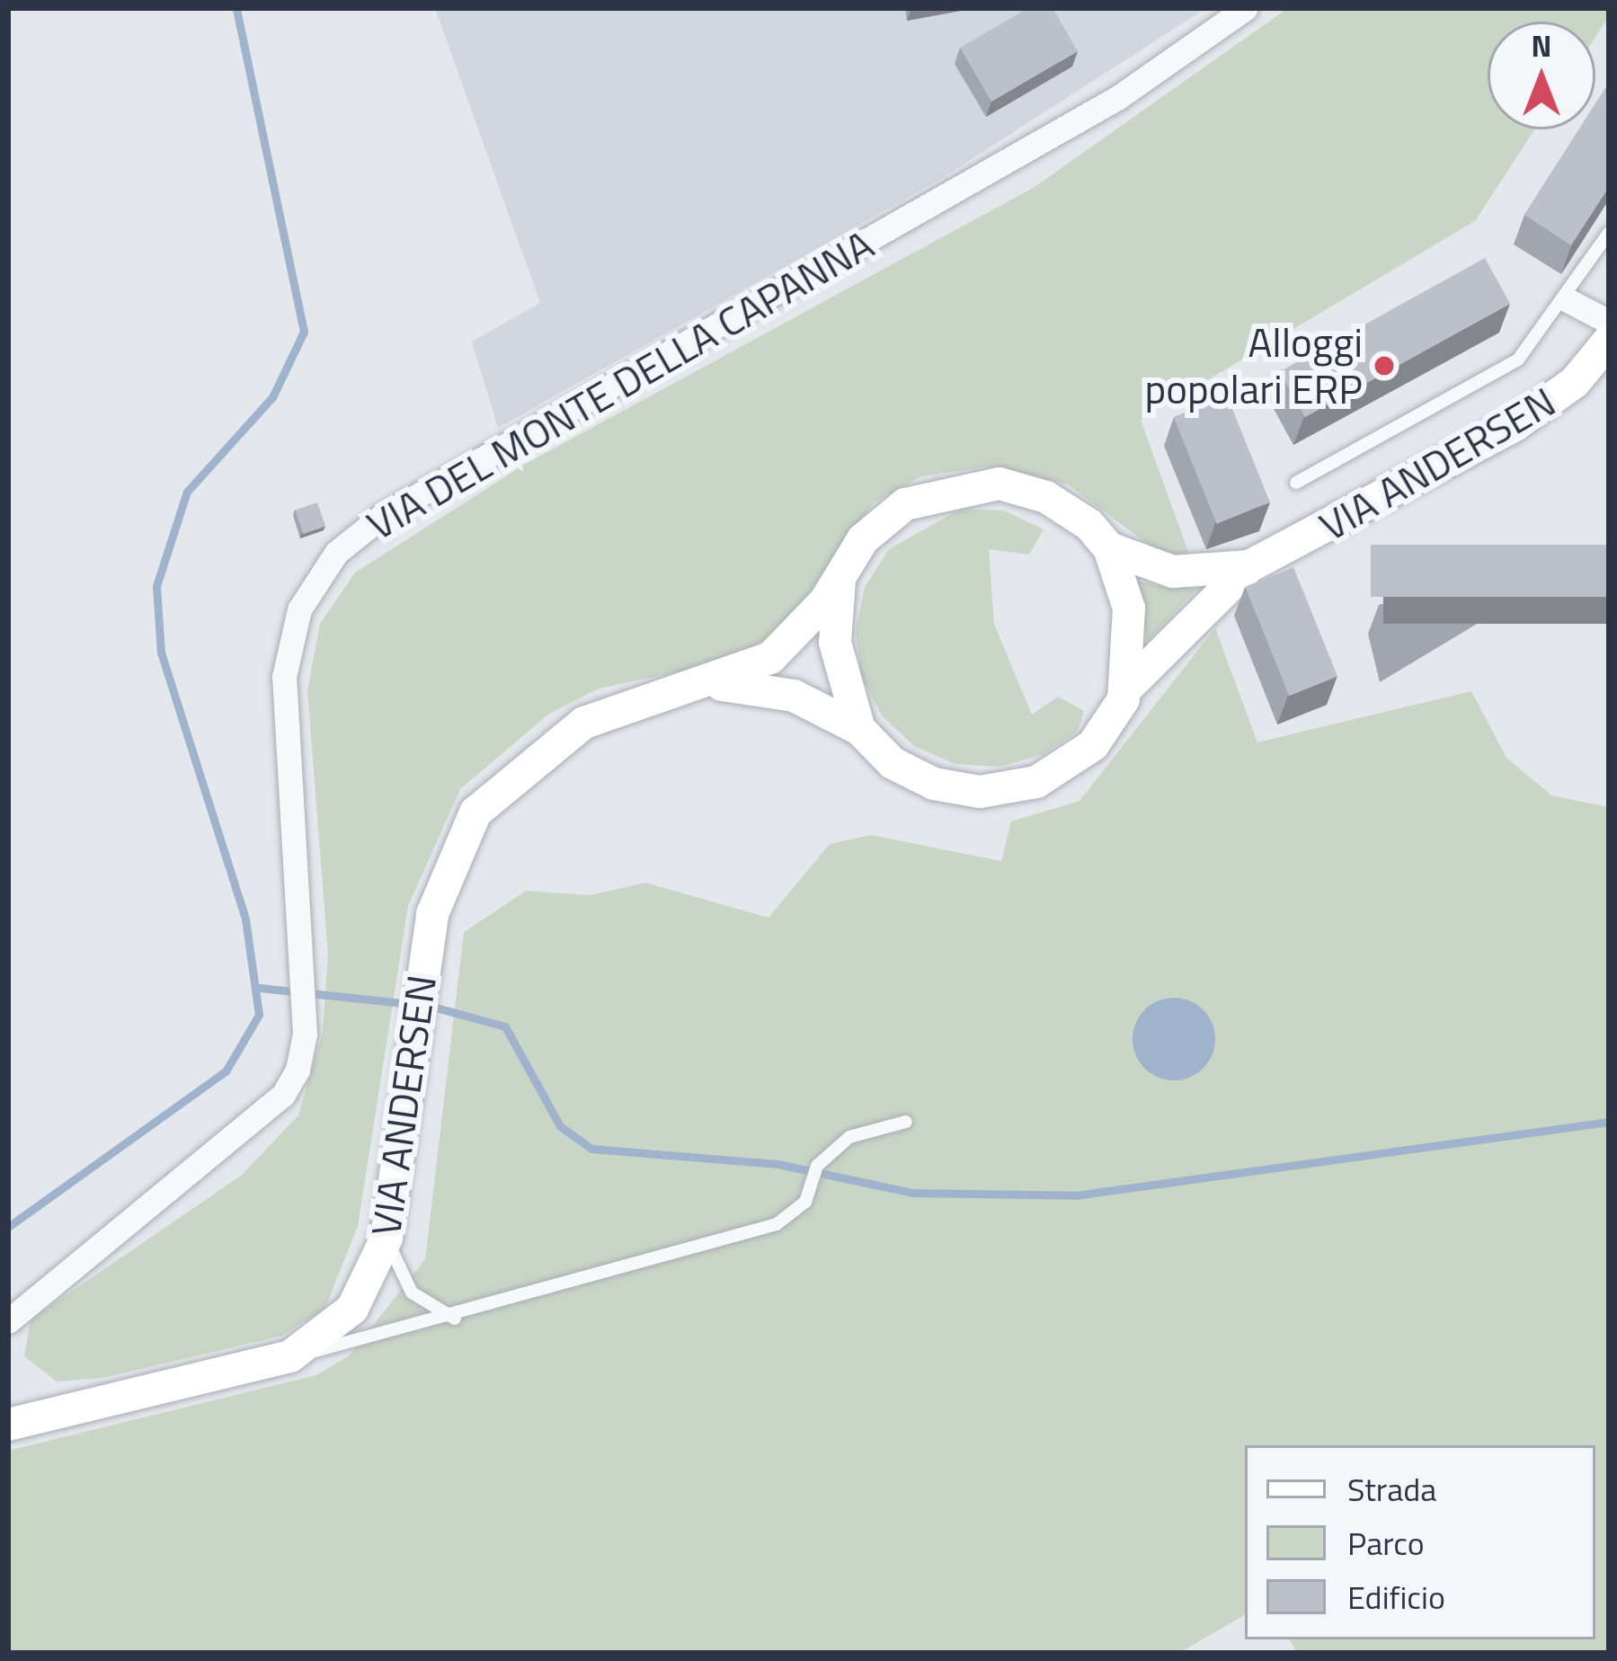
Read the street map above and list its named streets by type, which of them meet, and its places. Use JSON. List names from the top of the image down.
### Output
{
  "streets": {
    "street": ["VIA DEL MONTE DELLA CAPANNA", "VIA ANDERSEN"]
  },
  "places": ["Alloggi popolari ERP"],
  "legend": ["Strada", "Parco", "Edificio"],
  "north": "top"
}
